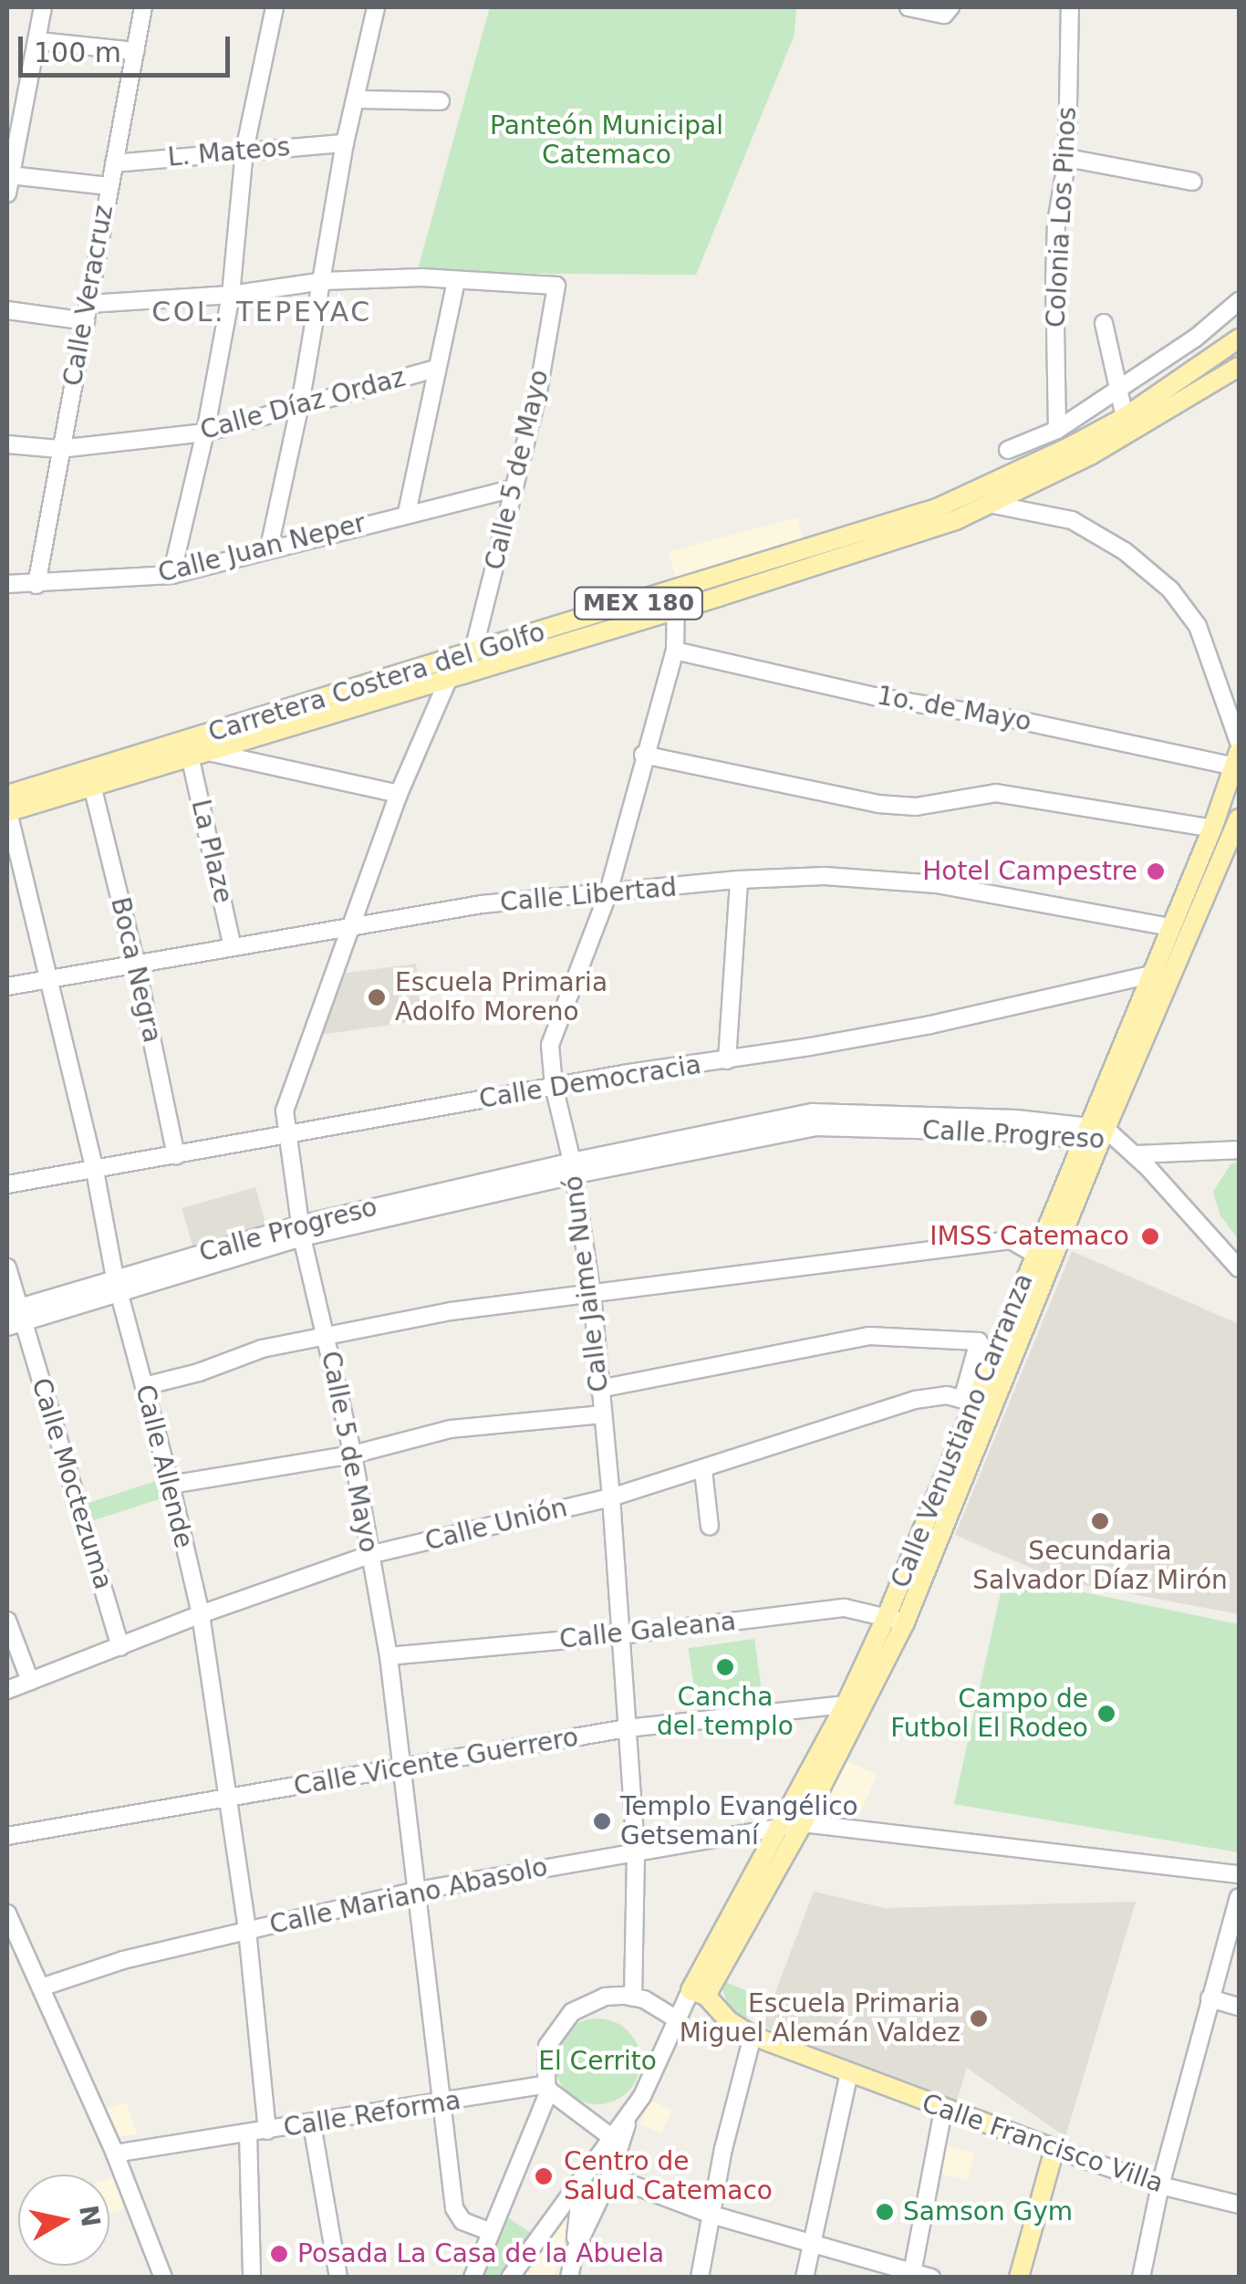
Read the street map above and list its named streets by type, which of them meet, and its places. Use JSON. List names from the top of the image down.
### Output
{
  "streets": {
    "main road": [
      "MEX 180",
      "Carretera Costera del Golfo",
      "Calle Venustiano Carranza",
      "Calle Francisco Villa"
    ],
    "street": [
      "L. Mateos",
      "Colonia Los Pinos",
      "Calle Veracruz",
      "Calle Díaz Ordaz",
      "Calle 5 de Mayo",
      "Calle Juan Neper",
      "1o. de Mayo",
      "La Plaze",
      "Calle Libertad",
      "Boca Negra",
      "Calle Democracia",
      "Calle Progreso",
      "Calle Jaime Nunó",
      "Calle Allende",
      "Calle Moctezuma",
      "Calle Unión",
      "Calle Galeana",
      "Calle Vicente Guerrero",
      "Calle Mariano Abasolo",
      "Calle Reforma"
    ]
  },
  "crossings": [
    ["L. Mateos", "Calle Veracruz"],
    ["Calle Veracruz", "Calle Díaz Ordaz"],
    ["Calle Veracruz", "Calle Juan Neper"],
    ["Calle 5 de Mayo", "Calle Juan Neper"],
    ["Calle 5 de Mayo", "Carretera Costera del Golfo"],
    ["Calle 5 de Mayo", "Calle Libertad"],
    ["Calle 5 de Mayo", "Calle Democracia"],
    ["Calle 5 de Mayo", "Calle Progreso"],
    ["Calle 5 de Mayo", "Calle Unión"],
    ["Calle 5 de Mayo", "Calle Galeana"],
    ["Calle 5 de Mayo", "Calle Vicente Guerrero"],
    ["Calle 5 de Mayo", "Calle Mariano Abasolo"],
    ["Calle 5 de Mayo", "Calle Reforma"],
    ["Carretera Costera del Golfo", "La Plaze"],
    ["Carretera Costera del Golfo", "Boca Negra"],
    ["Carretera Costera del Golfo", "Calle Jaime Nunó"],
    ["Carretera Costera del Golfo", "Calle Allende"],
    ["1o. de Mayo", "Calle Jaime Nunó"],
    ["1o. de Mayo", "Calle Venustiano Carranza"],
    ["La Plaze", "Calle Libertad"],
    ["Calle Libertad", "Boca Negra"],
    ["Calle Libertad", "Calle Jaime Nunó"],
    ["Calle Libertad", "Calle Venustiano Carranza"],
    ["Calle Libertad", "Calle Allende"],
    ["Boca Negra", "Calle Democracia"],
    ["Calle Democracia", "Calle Jaime Nunó"],
    ["Calle Democracia", "Calle Venustiano Carranza"],
    ["Calle Democracia", "Calle Allende"],
    ["Calle Progreso", "Calle Jaime Nunó"],
    ["Calle Progreso", "Calle Venustiano Carranza"],
    ["Calle Progreso", "Calle Allende"],
    ["Calle Progreso", "Calle Moctezuma"],
    ["Calle Jaime Nunó", "Calle Unión"],
    ["Calle Jaime Nunó", "Calle Galeana"],
    ["Calle Jaime Nunó", "Calle Vicente Guerrero"],
    ["Calle Jaime Nunó", "Calle Mariano Abasolo"],
    ["Calle Venustiano Carranza", "Calle Unión"],
    ["Calle Venustiano Carranza", "Calle Galeana"],
    ["Calle Venustiano Carranza", "Calle Vicente Guerrero"],
    ["Calle Venustiano Carranza", "Calle Mariano Abasolo"],
    ["Calle Venustiano Carranza", "Calle Francisco Villa"],
    ["Calle Allende", "Calle Unión"],
    ["Calle Allende", "Calle Vicente Guerrero"],
    ["Calle Allende", "Calle Mariano Abasolo"],
    ["Calle Allende", "Calle Reforma"],
    ["Calle Moctezuma", "Calle Unión"]
  ],
  "districts": ["COL. TEPEYAC"],
  "parks": ["Panteón Municipal Catemaco", "El Cerrito"],
  "places": [
    "Hotel Campestre",
    "Escuela Primaria Adolfo Moreno",
    "IMSS Catemaco",
    "Secundaria Salvador Díaz Mirón",
    "Cancha del templo",
    "Campo de Futbol El Rodeo",
    "Templo Evangélico Getsemaní",
    "Escuela Primaria Miguel Alemán Valdez",
    "Centro de Salud Catemaco",
    "Samson Gym",
    "Posada La Casa de la Abuela"
  ],
  "scale_bar": "100 m",
  "north": "right"
}
